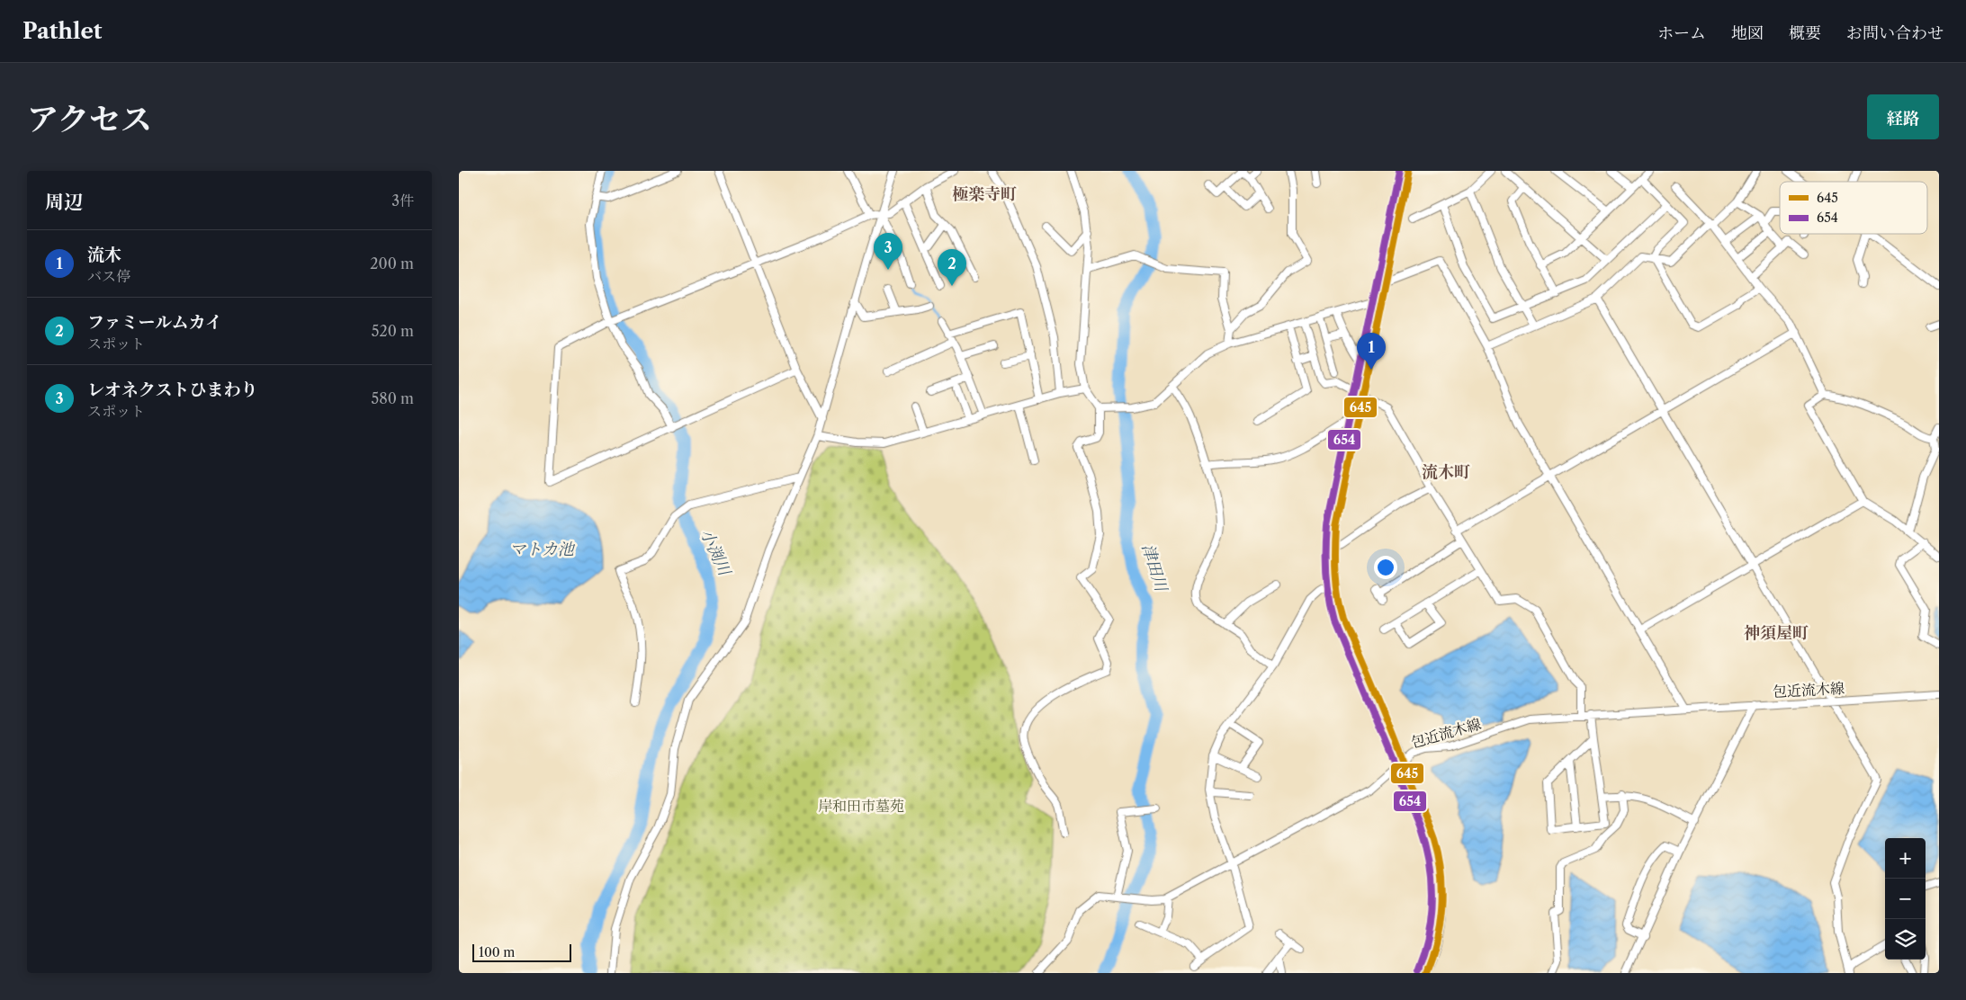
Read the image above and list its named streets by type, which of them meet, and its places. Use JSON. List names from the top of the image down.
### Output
{
  "streets": {
    "street": ["包近流木線"]
  },
  "districts": ["極楽寺町", "流木町", "神須屋町"],
  "water": ["マトカ池", "小渕川", "津田川"],
  "parks": ["岸和田市墓苑"],
  "lines": ["transit line 645", "transit line 654"],
  "legend": ["645", "654"],
  "scale_bar": "100 m",
  "page": {
    "header": "Pathlet",
    "nav": [
      "ホーム",
      "地図",
      "概要",
      "お問い合わせ"
    ],
    "title": "アクセス",
    "buttons": "経路",
    "heading": ["周辺", "3件"],
    "list": [
      {
        "mark": "1",
        "name": "流木",
        "note": "バス停",
        "value": "200 m"
      },
      {
        "mark": "2",
        "name": "ファミールムカイ",
        "note": "スポット",
        "value": "520 m"
      },
      {
        "mark": "3",
        "name": "レオネクストひまわり",
        "note": "スポット",
        "value": "580 m"
      }
    ],
    "pins": ["3", "2", "1"],
    "map_buttons": ["+", "−"],
    "scale": "100 m"
  }
}
